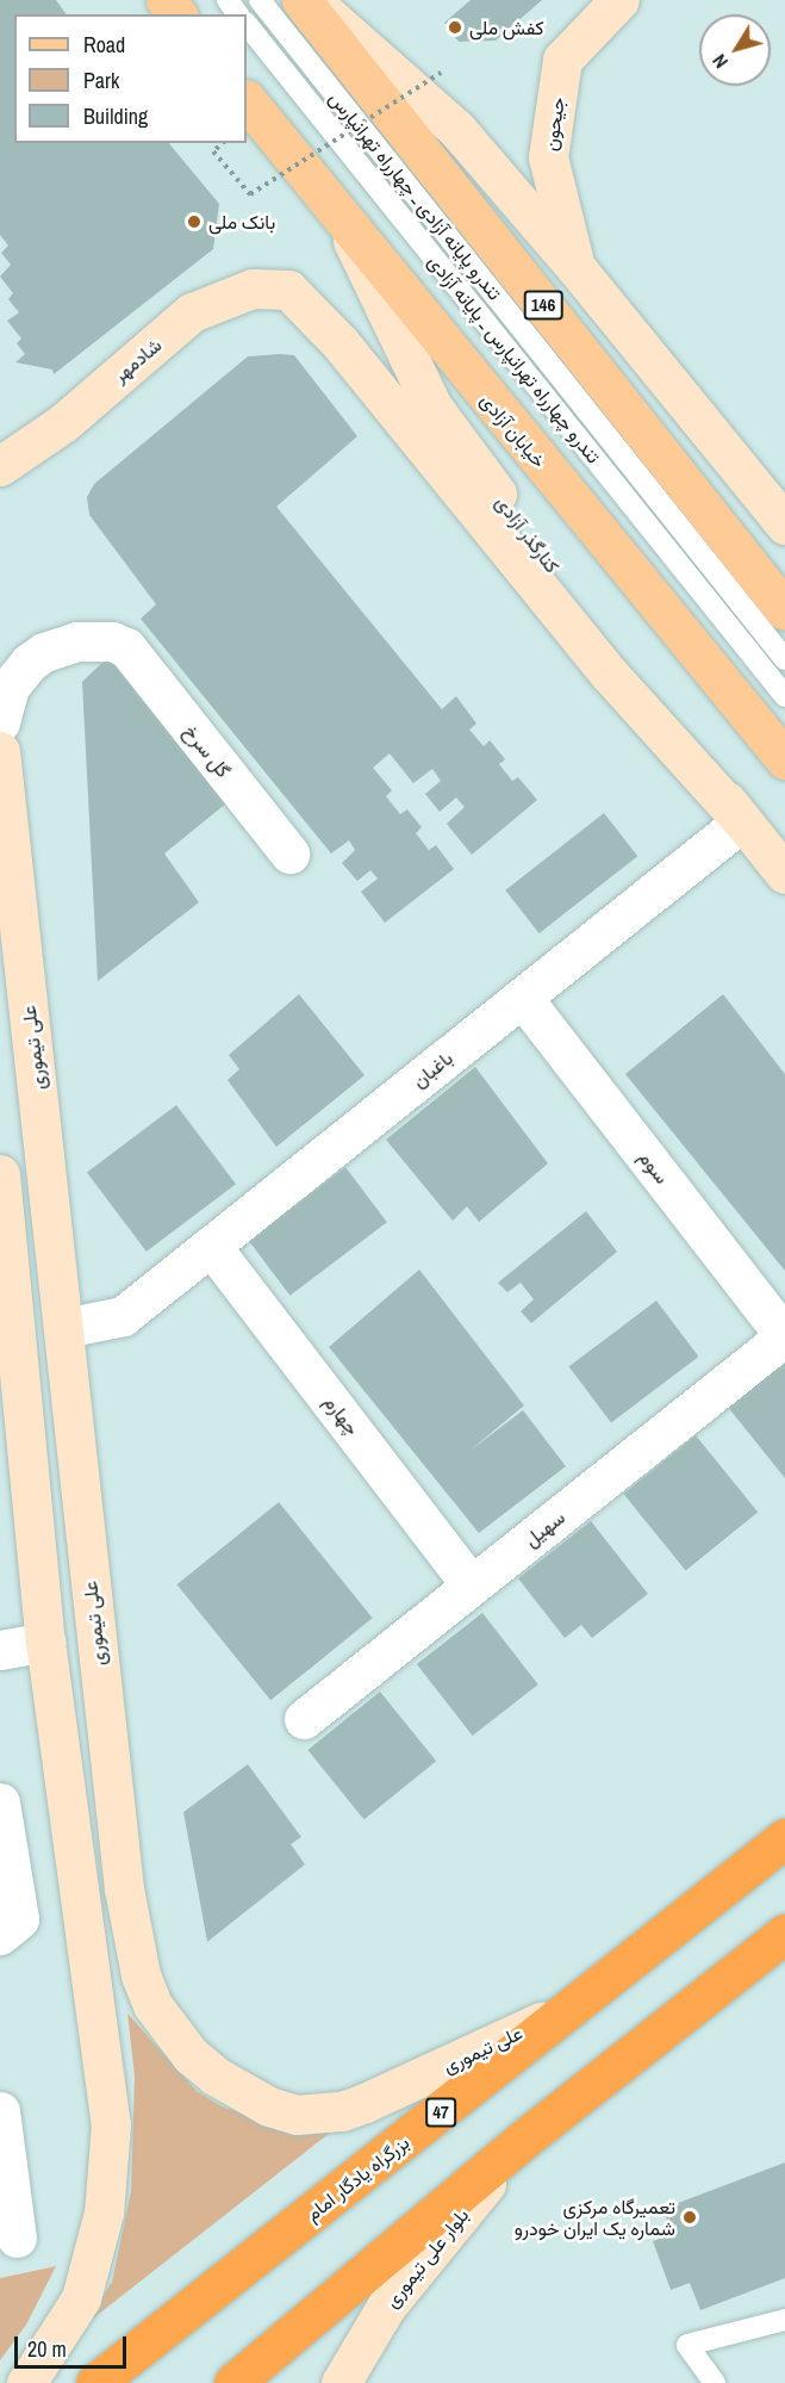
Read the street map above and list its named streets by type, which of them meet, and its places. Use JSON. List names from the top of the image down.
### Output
{
  "streets": {
    "highway": ["47", "بزرگراه یادگار امام"],
    "main road": [
      "جیحون",
      "146",
      "شادمهر",
      "خیابان آزادی",
      "کنارگذر آزادی",
      "علی تیموری",
      "بلوار علی تیموری"
    ],
    "street": [
      "گل سرخ",
      "باغبان",
      "سوم",
      "چهارم",
      "سهیل"
    ],
    "lane": ["تندرو پایانه آزادی ـ چهارراه تهرانپارس", "تندرو چهارراه تهرانپارس ـ پایانه آزادی"]
  },
  "crossings": [
    ["شادمهر", "کنارگذر آزادی"],
    ["خیابان آزادی", "کنارگذر آزادی"],
    ["کنارگذر آزادی", "باغبان"],
    ["علی تیموری", "باغبان"],
    ["علی تیموری", "بزرگراه یادگار امام"],
    ["باغبان", "سوم"],
    ["باغبان", "چهارم"],
    ["سوم", "سهیل"],
    ["چهارم", "سهیل"]
  ],
  "places": ["کفش ملی", "بانک ملی", "تعمیرگاه مرکزی شماره یک ایران خودرو"],
  "legend": ["Road", "Park", "Building"],
  "scale_bar": "20 m",
  "north": "bottom left"
}
